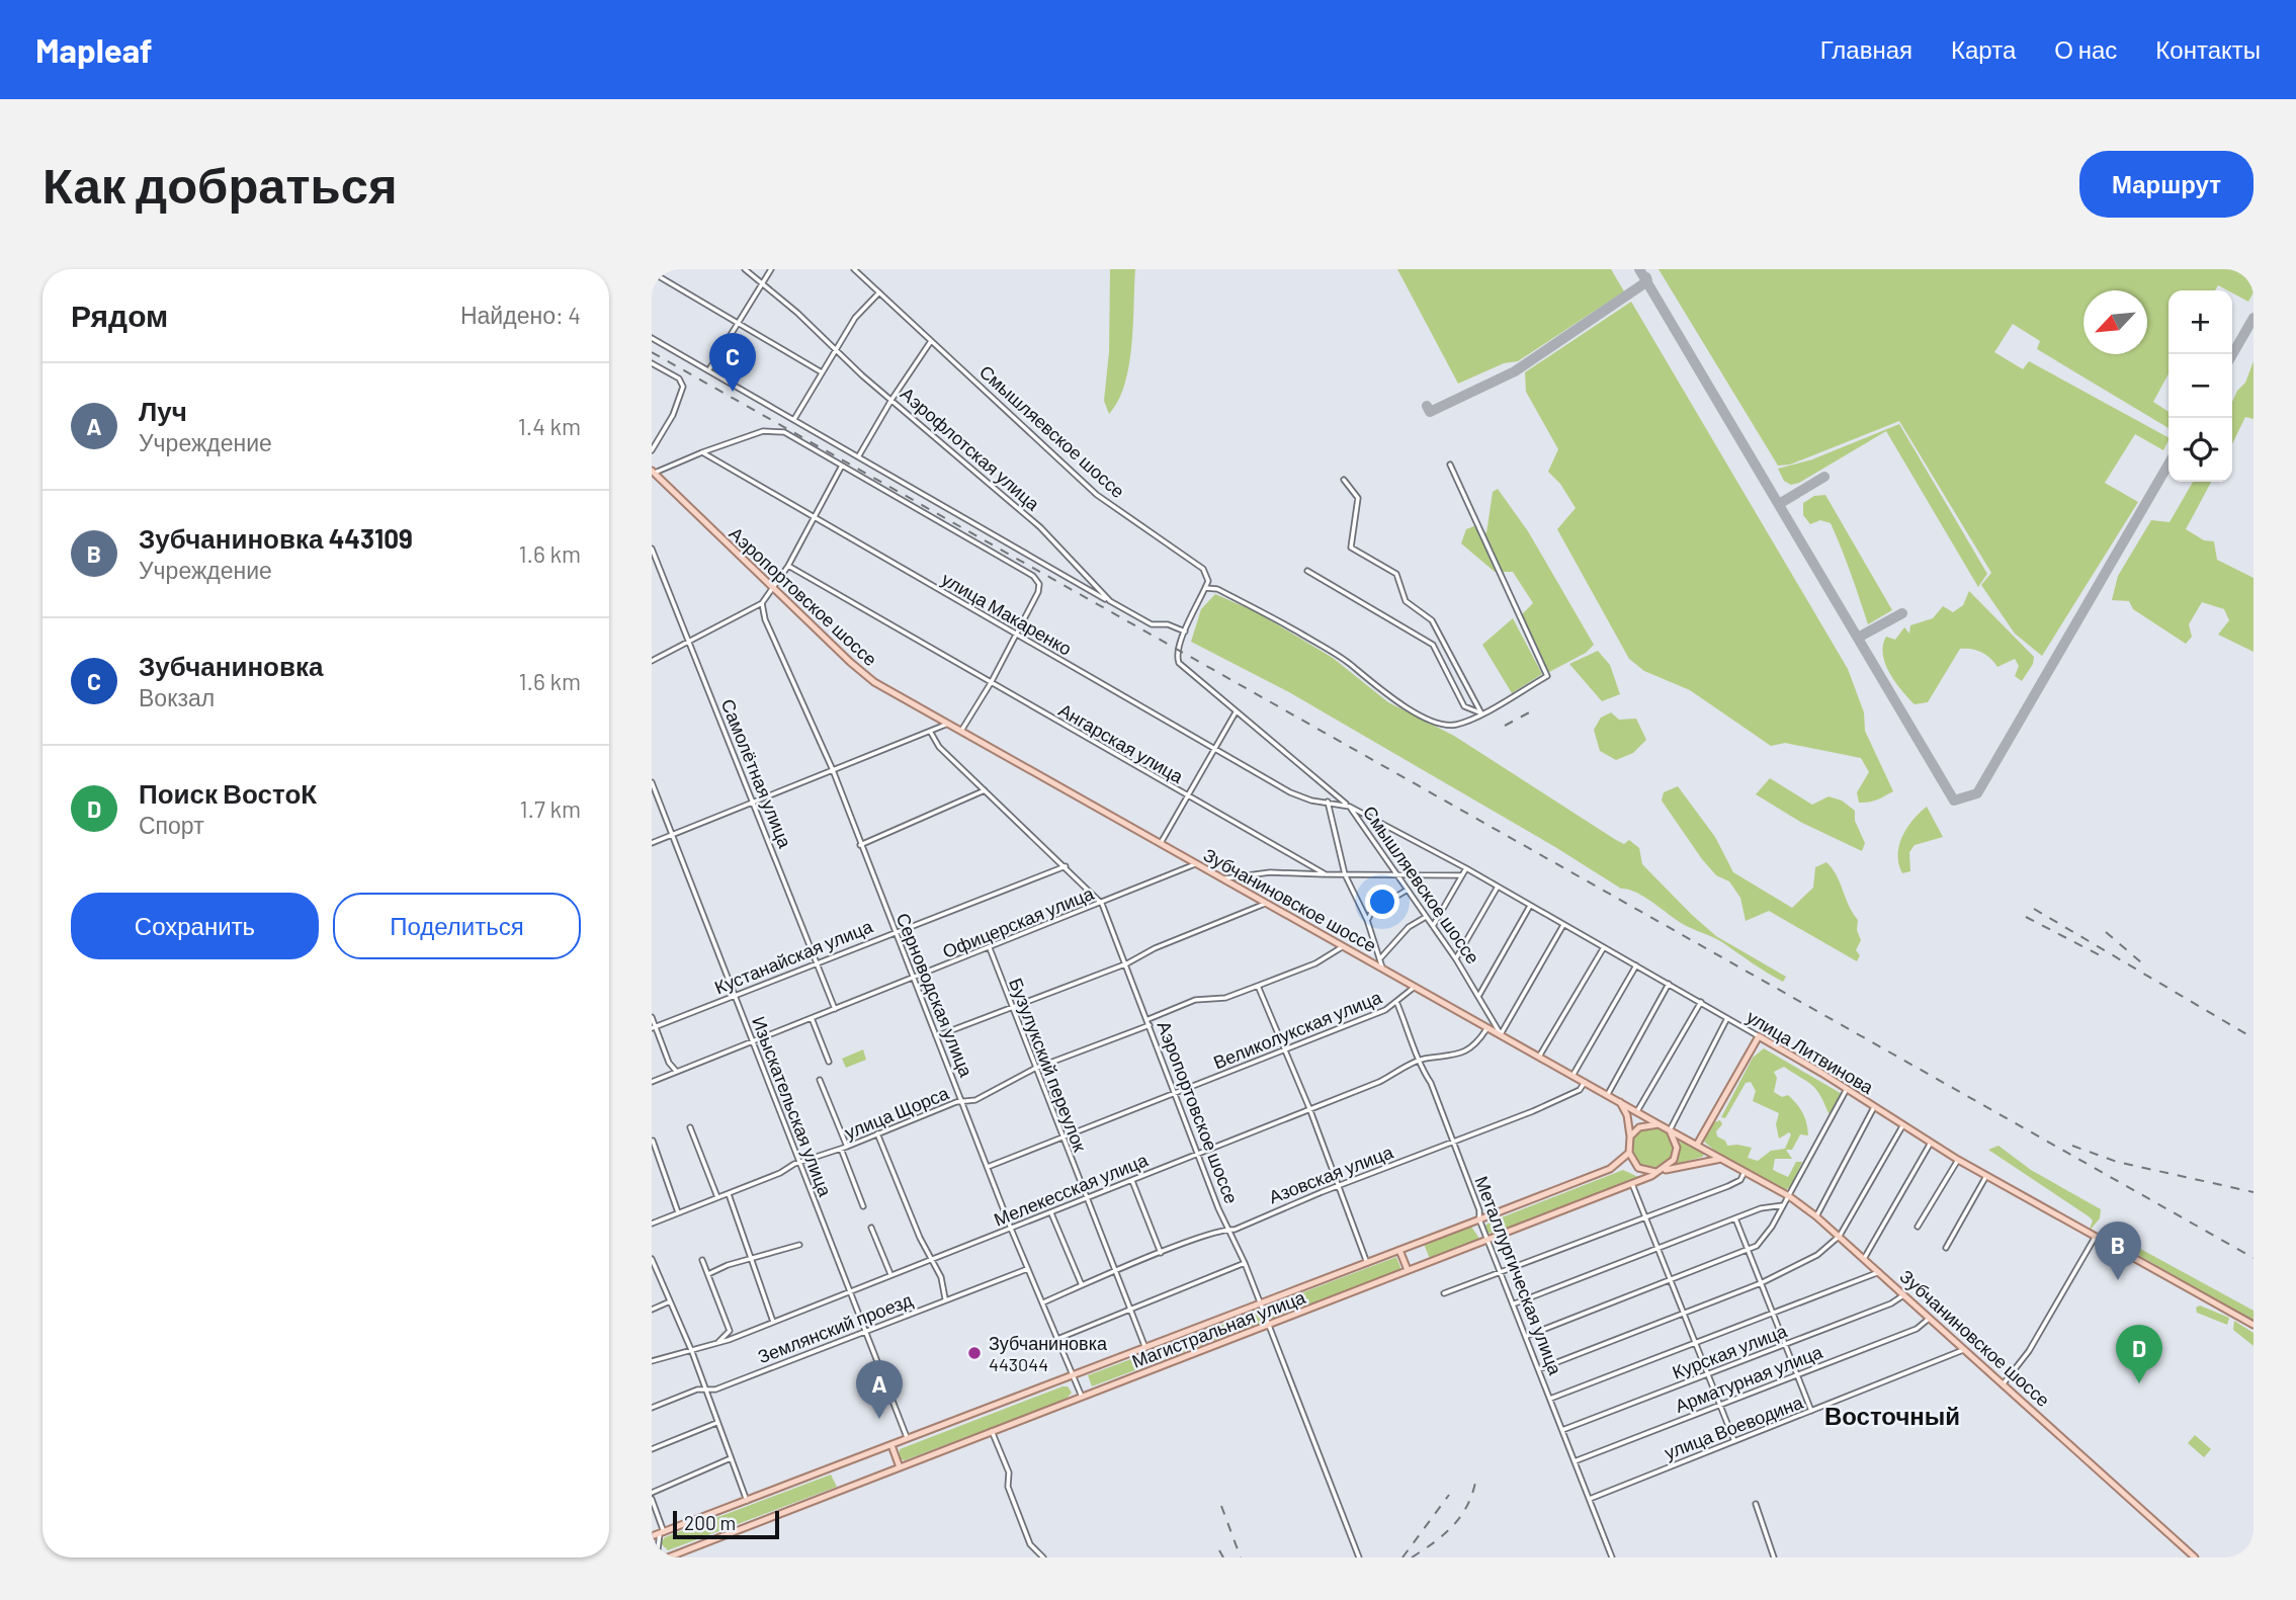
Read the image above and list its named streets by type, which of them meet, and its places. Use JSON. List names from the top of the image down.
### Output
{
  "streets": {
    "main road": [
      "Аэропортовское шоссе",
      "Зубчаниновское шоссе",
      "улица Литвинова",
      "Магистральная улица"
    ],
    "street": [
      "Смышляевское шоссе",
      "Аэрофлотская улица",
      "улица Макаренко",
      "Ангарская улица",
      "Самолётная улица",
      "Офицерская улица",
      "Кустанайская улица",
      "Серноводская улица",
      "Великолукская улица",
      "Бузулукский переулок",
      "Изыскательская улица",
      "улица Щорса",
      "Азовская улица",
      "Мелекесская улица",
      "Металлургическая улица",
      "Землянский проезд",
      "Курская улица",
      "Арматурная улица",
      "улица Воеводина"
    ]
  },
  "crossings": [
    ["Смышляевское шоссе", "Аэрофлотская улица"],
    ["Смышляевское шоссе", "улица Макаренко"],
    ["Смышляевское шоссе", "Ангарская улица"],
    ["Смышляевское шоссе", "Зубчаниновское шоссе"],
    ["Смышляевское шоссе", "улица Литвинова"],
    ["Аэропортовское шоссе", "Зубчаниновское шоссе"],
    ["Аэропортовское шоссе", "Офицерская улица"],
    ["Аэропортовское шоссе", "Кустанайская улица"],
    ["Аэропортовское шоссе", "Великолукская улица"],
    ["Аэропортовское шоссе", "улица Щорса"],
    ["Аэропортовское шоссе", "Азовская улица"],
    ["Аэропортовское шоссе", "Мелекесская улица"],
    ["Аэропортовское шоссе", "Магистральная улица"],
    ["улица Макаренко", "улица Литвинова"],
    ["Самолётная улица", "Офицерская улица"],
    ["Самолётная улица", "Кустанайская улица"],
    ["Зубчаниновское шоссе", "Офицерская улица"],
    ["Зубчаниновское шоссе", "Великолукская улица"],
    ["Зубчаниновское шоссе", "улица Щорса"],
    ["Зубчаниновское шоссе", "Азовская улица"],
    ["Зубчаниновское шоссе", "Мелекесская улица"],
    ["Зубчаниновское шоссе", "Магистральная улица"],
    ["Зубчаниновское шоссе", "Курская улица"],
    ["Зубчаниновское шоссе", "Арматурная улица"],
    ["Зубчаниновское шоссе", "улица Воеводина"],
    ["Офицерская улица", "Серноводская улица"],
    ["Офицерская улица", "Бузулукский переулок"],
    ["Офицерская улица", "Изыскательская улица"],
    ["Кустанайская улица", "Серноводская улица"],
    ["Кустанайская улица", "Изыскательская улица"],
    ["Серноводская улица", "Великолукская улица"],
    ["Серноводская улица", "улица Щорса"],
    ["Серноводская улица", "Азовская улица"],
    ["Серноводская улица", "Мелекесская улица"],
    ["Серноводская улица", "Землянский проезд"],
    ["Серноводская улица", "Магистральная улица"],
    ["Великолукская улица", "Бузулукский переулок"],
    ["Великолукская улица", "Металлургическая улица"],
    ["Бузулукский переулок", "улица Щорса"],
    ["Бузулукский переулок", "Азовская улица"],
    ["Бузулукский переулок", "Мелекесская улица"],
    ["Бузулукский переулок", "Магистральная улица"],
    ["Изыскательская улица", "улица Щорса"],
    ["Изыскательская улица", "Мелекесская улица"],
    ["Изыскательская улица", "Землянский проезд"],
    ["Изыскательская улица", "Магистральная улица"],
    ["Азовская улица", "Металлургическая улица"],
    ["Мелекесская улица", "Металлургическая улица"],
    ["Металлургическая улица", "Магистральная улица"],
    ["Металлургическая улица", "Курская улица"],
    ["Металлургическая улица", "Арматурная улица"],
    ["Металлургическая улица", "улица Воеводина"]
  ],
  "districts": ["Восточный"],
  "places": ["Зубчаниновка 443044"],
  "scale_bar": "200 m",
  "north": "bottom left",
  "page": {
    "header": "Mapleaf",
    "nav": [
      "Главная",
      "Карта",
      "О нас",
      "Контакты"
    ],
    "buttons": [
      "Маршрут",
      ["Сохранить", "Поделиться"]
    ],
    "title": "Как добраться",
    "heading": ["Рядом", "Найдено: 4"],
    "map_buttons": ["+", "−"],
    "pins": [
      "C",
      "B",
      "D",
      "A"
    ],
    "list": [
      {
        "mark": "A",
        "name": "Луч",
        "note": "Учреждение",
        "value": "1.4 km"
      },
      {
        "mark": "B",
        "name": "Зубчаниновка 443109",
        "note": "Учреждение",
        "value": "1.6 km"
      },
      {
        "mark": "C",
        "name": "Зубчаниновка",
        "note": "Вокзал",
        "value": "1.6 km"
      },
      {
        "mark": "D",
        "name": "Поиск ВостоК",
        "note": "Спорт",
        "value": "1.7 km"
      }
    ],
    "scale": "200 m"
  }
}
